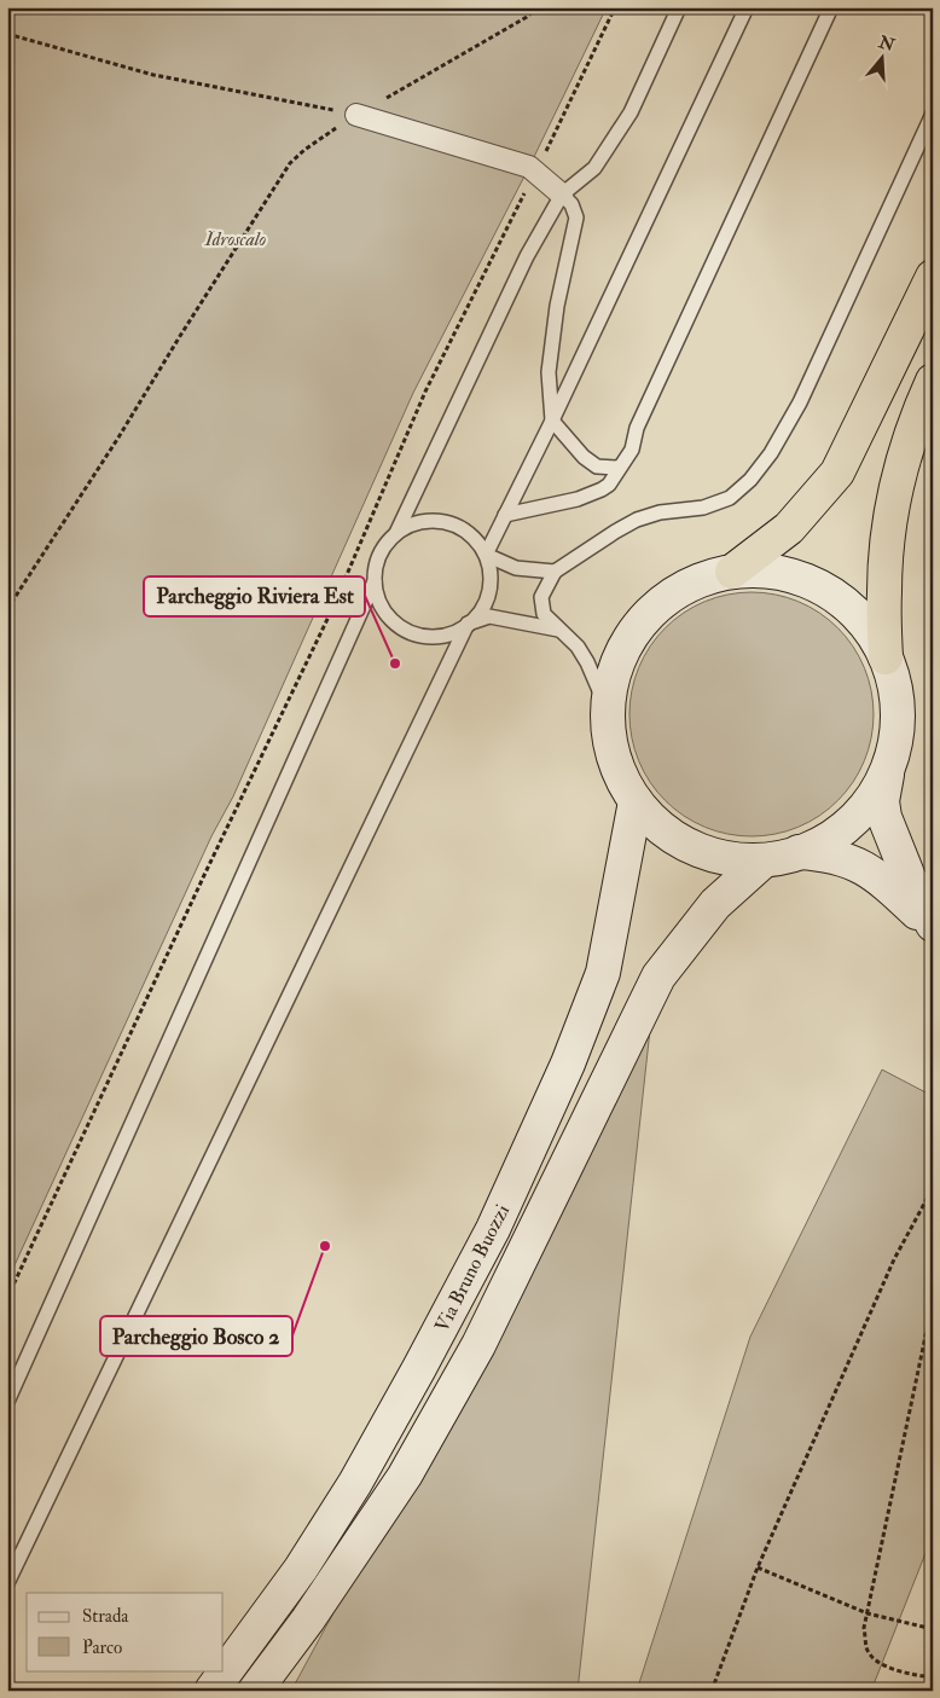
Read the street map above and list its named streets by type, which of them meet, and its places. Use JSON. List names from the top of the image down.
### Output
{
  "streets": {
    "main road": ["Via Bruno Buozzi"]
  },
  "parks": ["Idroscalo"],
  "places": ["Parcheggio Riviera Est", "Parcheggio Bosco 2"],
  "legend": ["Strada", "Parco"],
  "north": "top"
}
